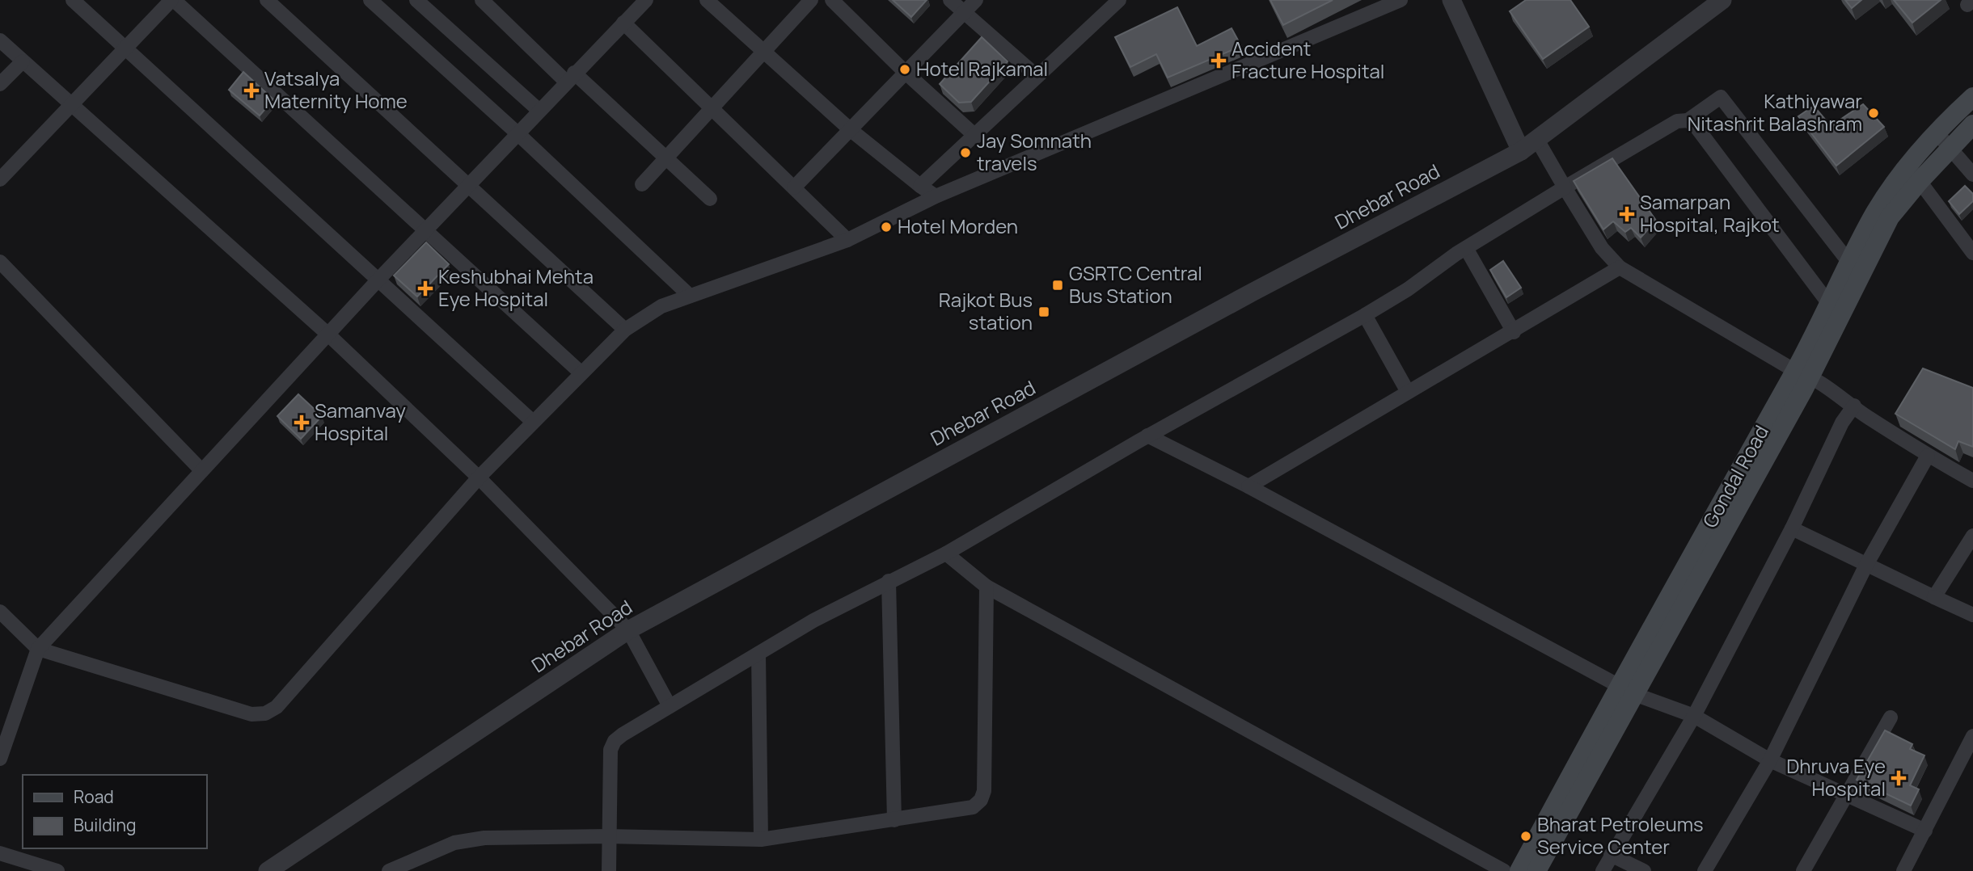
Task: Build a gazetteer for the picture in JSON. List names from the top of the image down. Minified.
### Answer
{"streets":{"main road":["Gondal Road"],"street":["Dhebar Road"]},"places":{"health":["Accident Fracture Hospital","Vatsalya Maternity Home","Samarpan Hospital, Rajkot","Keshubhai Mehta Eye Hospital","Samanvay Hospital","Dhruva Eye Hospital"],"other":["Hotel Rajkamal","Kathiyawar Nitashrit Balashram","Jay Somnath travels","Hotel Morden","Bharat Petroleums Service Center"],"transit":["GSRTC Central Bus Station","Rajkot Bus station"]},"legend":["Road","Building"]}
